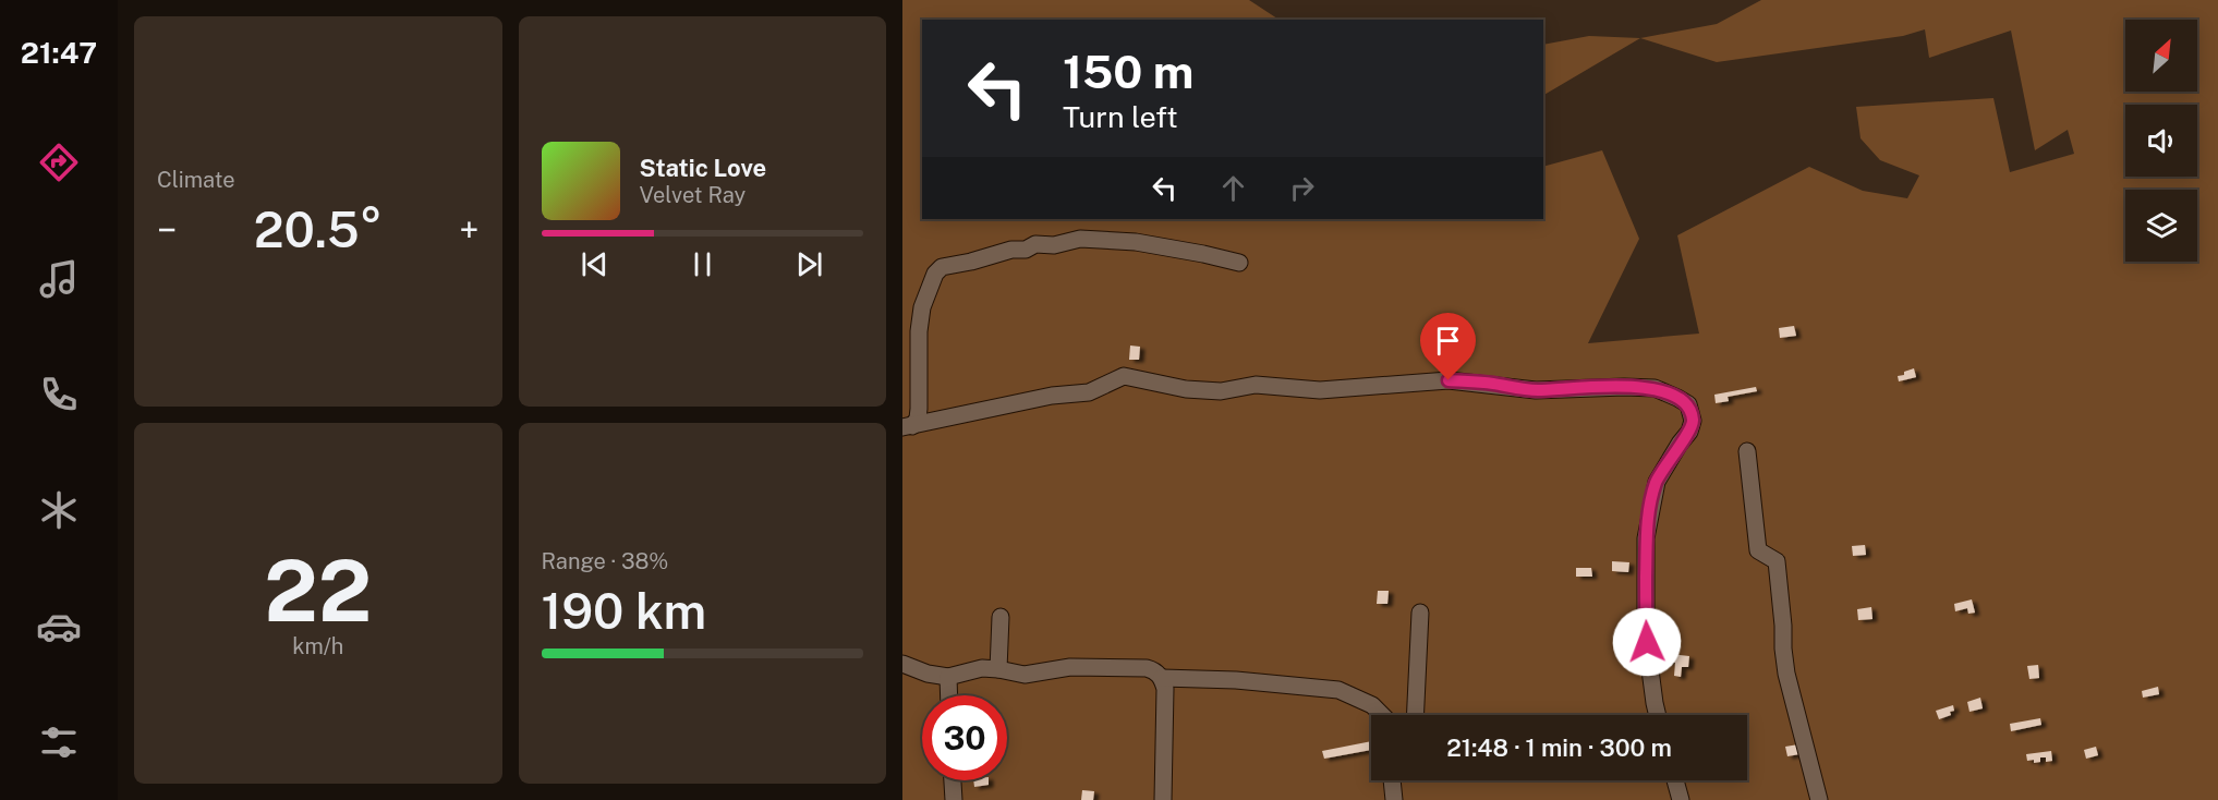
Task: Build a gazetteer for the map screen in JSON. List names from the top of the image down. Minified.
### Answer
{"north":"top right","page":{"tabs":"21:47","tile":["Climate",["22","km/h"],["Range · 38%","190 km"]],"turn":["150 m","Turn left"],"song":["Static Love","Velvet Ray"],"heat":["−","20.5°","+"],"limit":"30","trip":"21:48 · 1 min · 300 m"}}
